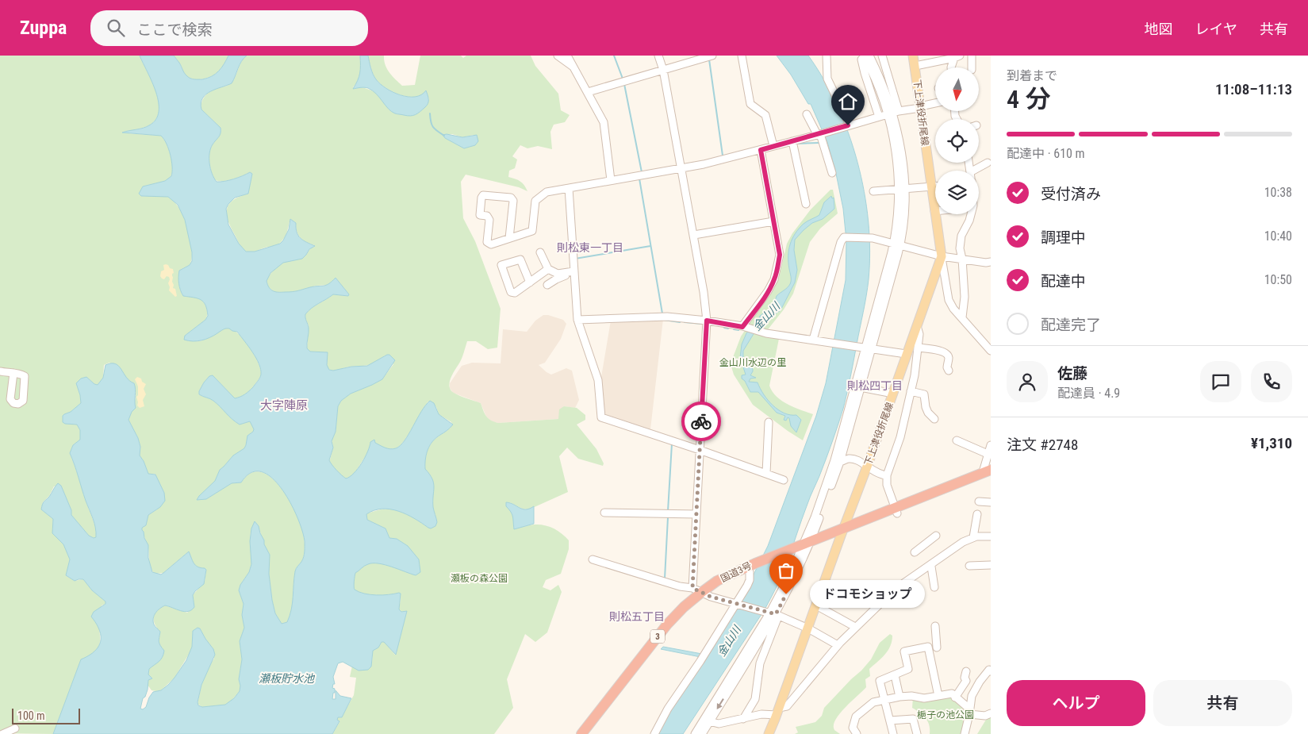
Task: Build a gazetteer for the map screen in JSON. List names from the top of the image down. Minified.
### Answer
{"streets":{"highway":["国道3号","3"],"main road":["下上津役折尾線"]},"crossings":[["下上津役折尾線","国道3号"]],"districts":["則松東一丁目","則松四丁目","大字陣原","則松五丁目"],"water":["金山川","瀬板貯水池"],"parks":["金山川水辺の里","瀬板の森公園","梔子の池公園"],"places":["ドコモショップ"],"scale_bar":"100 m","north":"bottom","page":{"header":"Zuppa","search":"ここで検索","nav":["地図","レイヤ","共有"],"heading":["4 分","到着まで","11:08–11:13"],"panel":["佐藤","配達員 · 4.9","注文 #2748","¥1,310"],"bar":"配達中 · 610 m","list":[["受付済み","10:38"],["調理中","10:40"],["配達中","10:50"],"配達完了"],"bubble":"ドコモショップ","buttons":["ヘルプ","共有"],"scale":"100 m"}}
